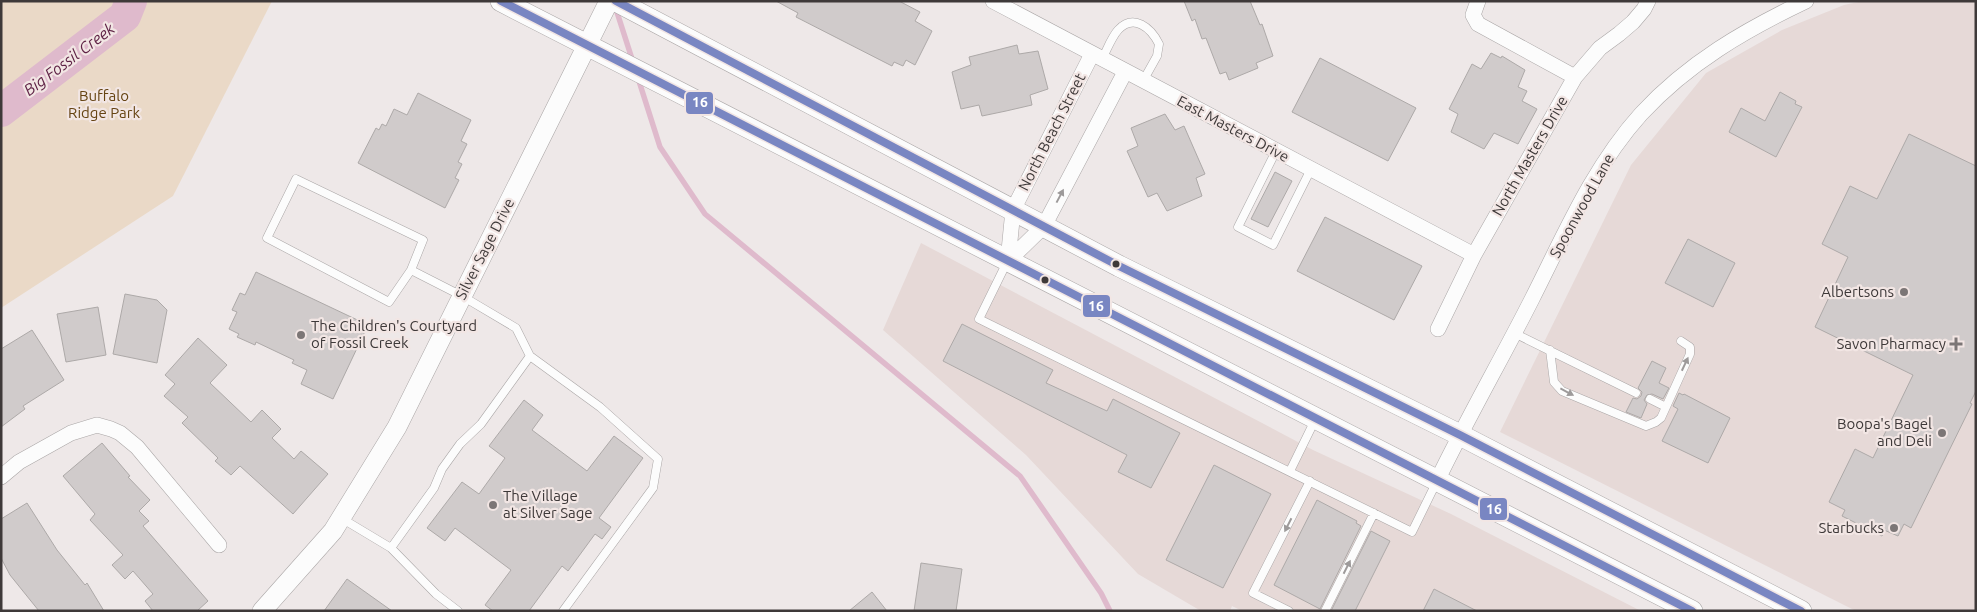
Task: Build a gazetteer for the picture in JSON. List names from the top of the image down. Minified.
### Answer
{"streets":{"street":["East Masters Drive","North Beach Street","North Masters Drive","Spoonwood Lane","Silver Sage Drive"]},"crossings":[["East Masters Drive","North Beach Street"],["East Masters Drive","North Masters Drive"]],"water":["Big Fossil Creek"],"parks":["Buffalo Ridge Park"],"places":{"other":["Albertsons","The Children's Courtyard of Fossil Creek","Boopa's Bagel and Deli","The Village at Silver Sage","Starbucks"],"health":["Savon Pharmacy"]},"lines":["transit line 16"]}
